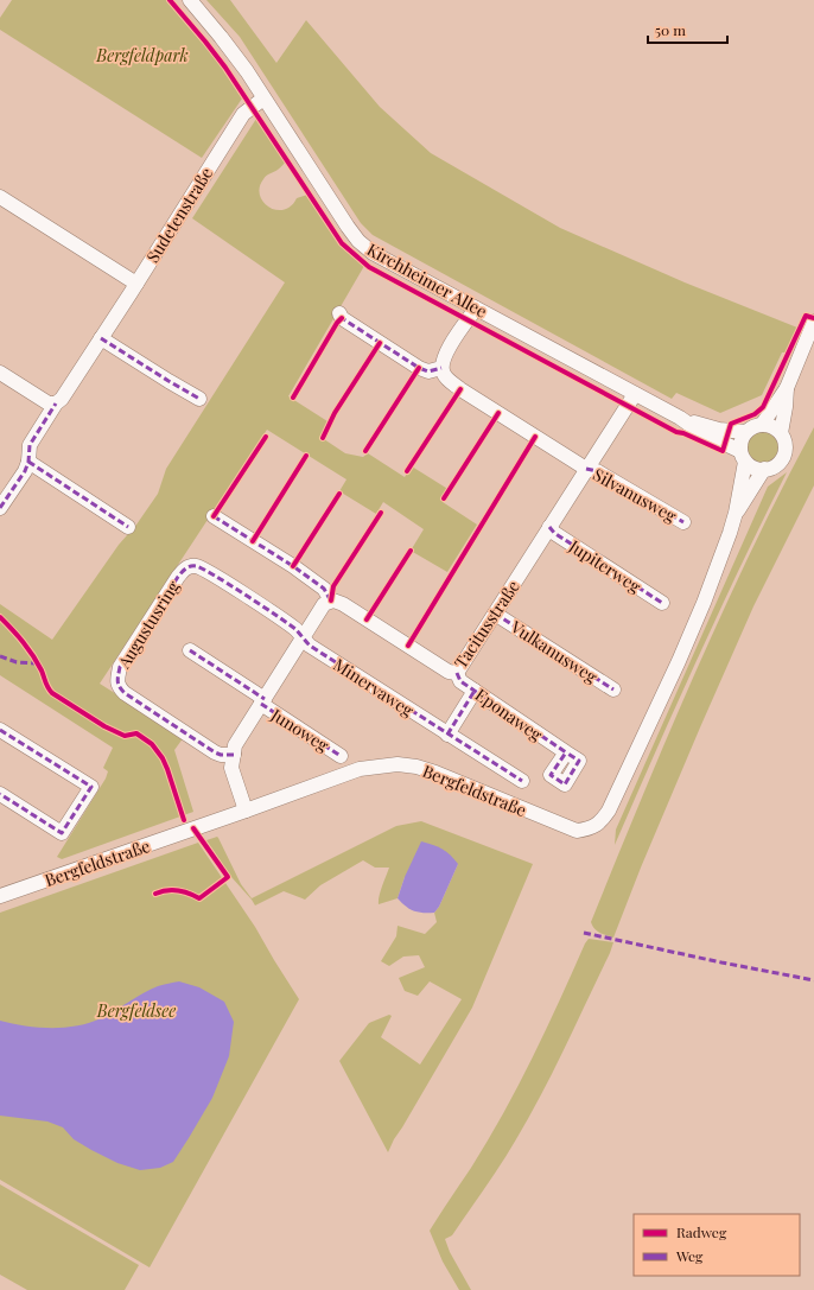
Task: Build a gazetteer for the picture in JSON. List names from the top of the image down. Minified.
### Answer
{"streets":{"street":["Sudetenstraße","Kirchheimer Allee","Silvanusweg","Jupiterweg","Augustusring","Tacitusstraße","Vulkanusweg","Minervaweg","Eponaweg","Junoweg","Bergfeldstraße"]},"crossings":[["Sudetenstraße","Kirchheimer Allee"],["Kirchheimer Allee","Tacitusstraße"],["Kirchheimer Allee","Bergfeldstraße"],["Silvanusweg","Tacitusstraße"],["Jupiterweg","Tacitusstraße"],["Augustusring","Minervaweg"],["Tacitusstraße","Vulkanusweg"],["Tacitusstraße","Eponaweg"]],"parks":["Bergfeldpark","Bergfeldsee"],"legend":["Radweg","Weg"],"scale_bar":"50 m"}
